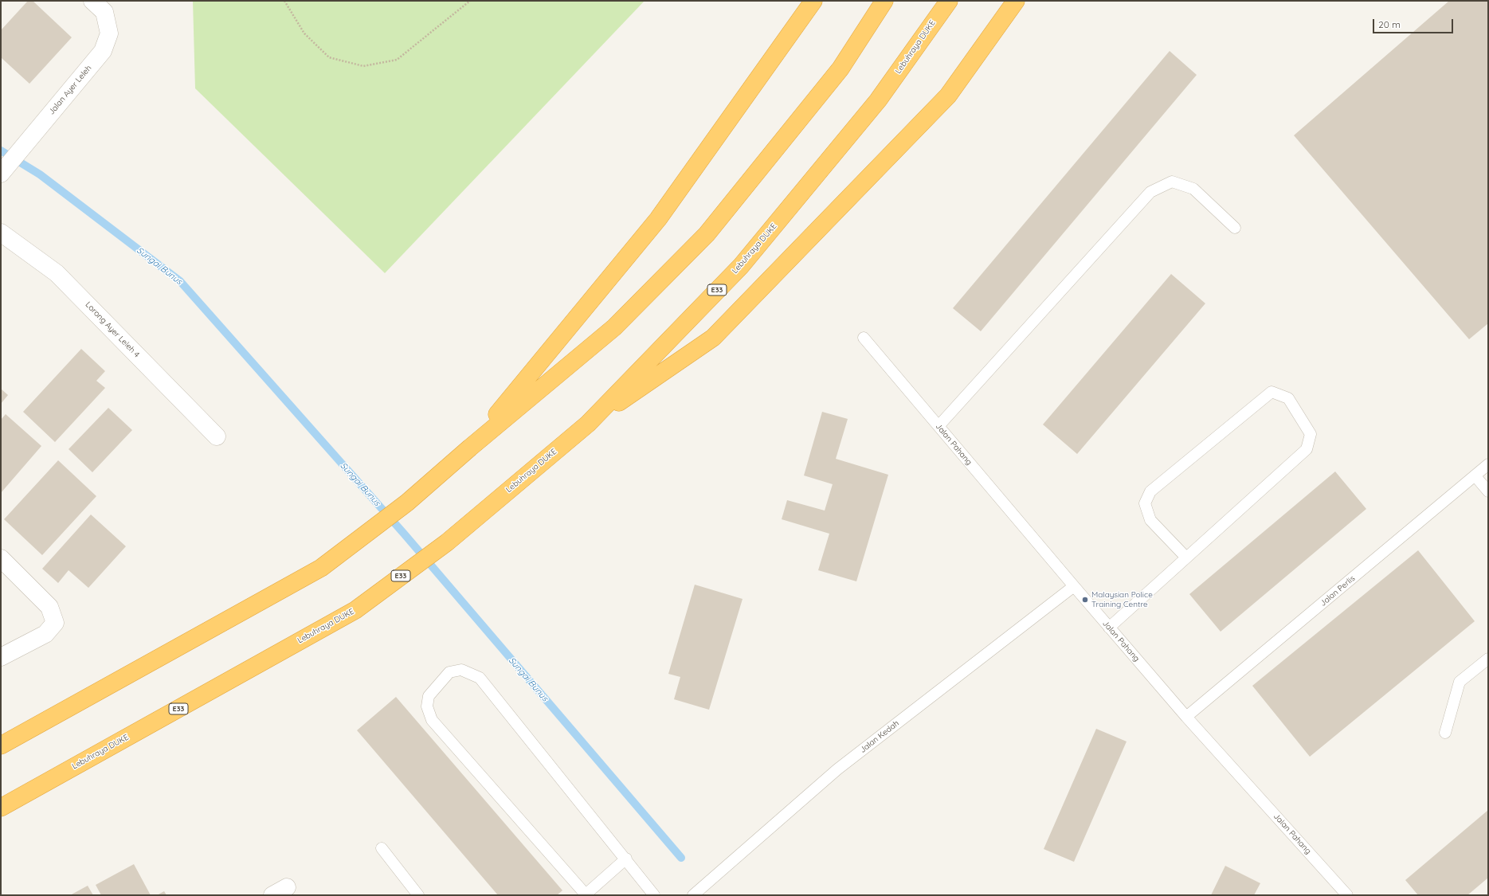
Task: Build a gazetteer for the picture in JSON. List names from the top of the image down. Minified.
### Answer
{"streets":{"highway":["Lebuhraya DUKE","E33"],"street":["Jalan Ayer Leleh","Lorong Ayer Leleh 4"],"lane":["Jalan Pahang","Jalan Perlis","Jalan Kedah"]},"crossings":[["Jalan Pahang","Jalan Perlis"],["Jalan Pahang","Jalan Kedah"]],"water":["Sungai Bunus"],"places":["Malaysian Police Training Centre"],"scale_bar":"20 m"}
